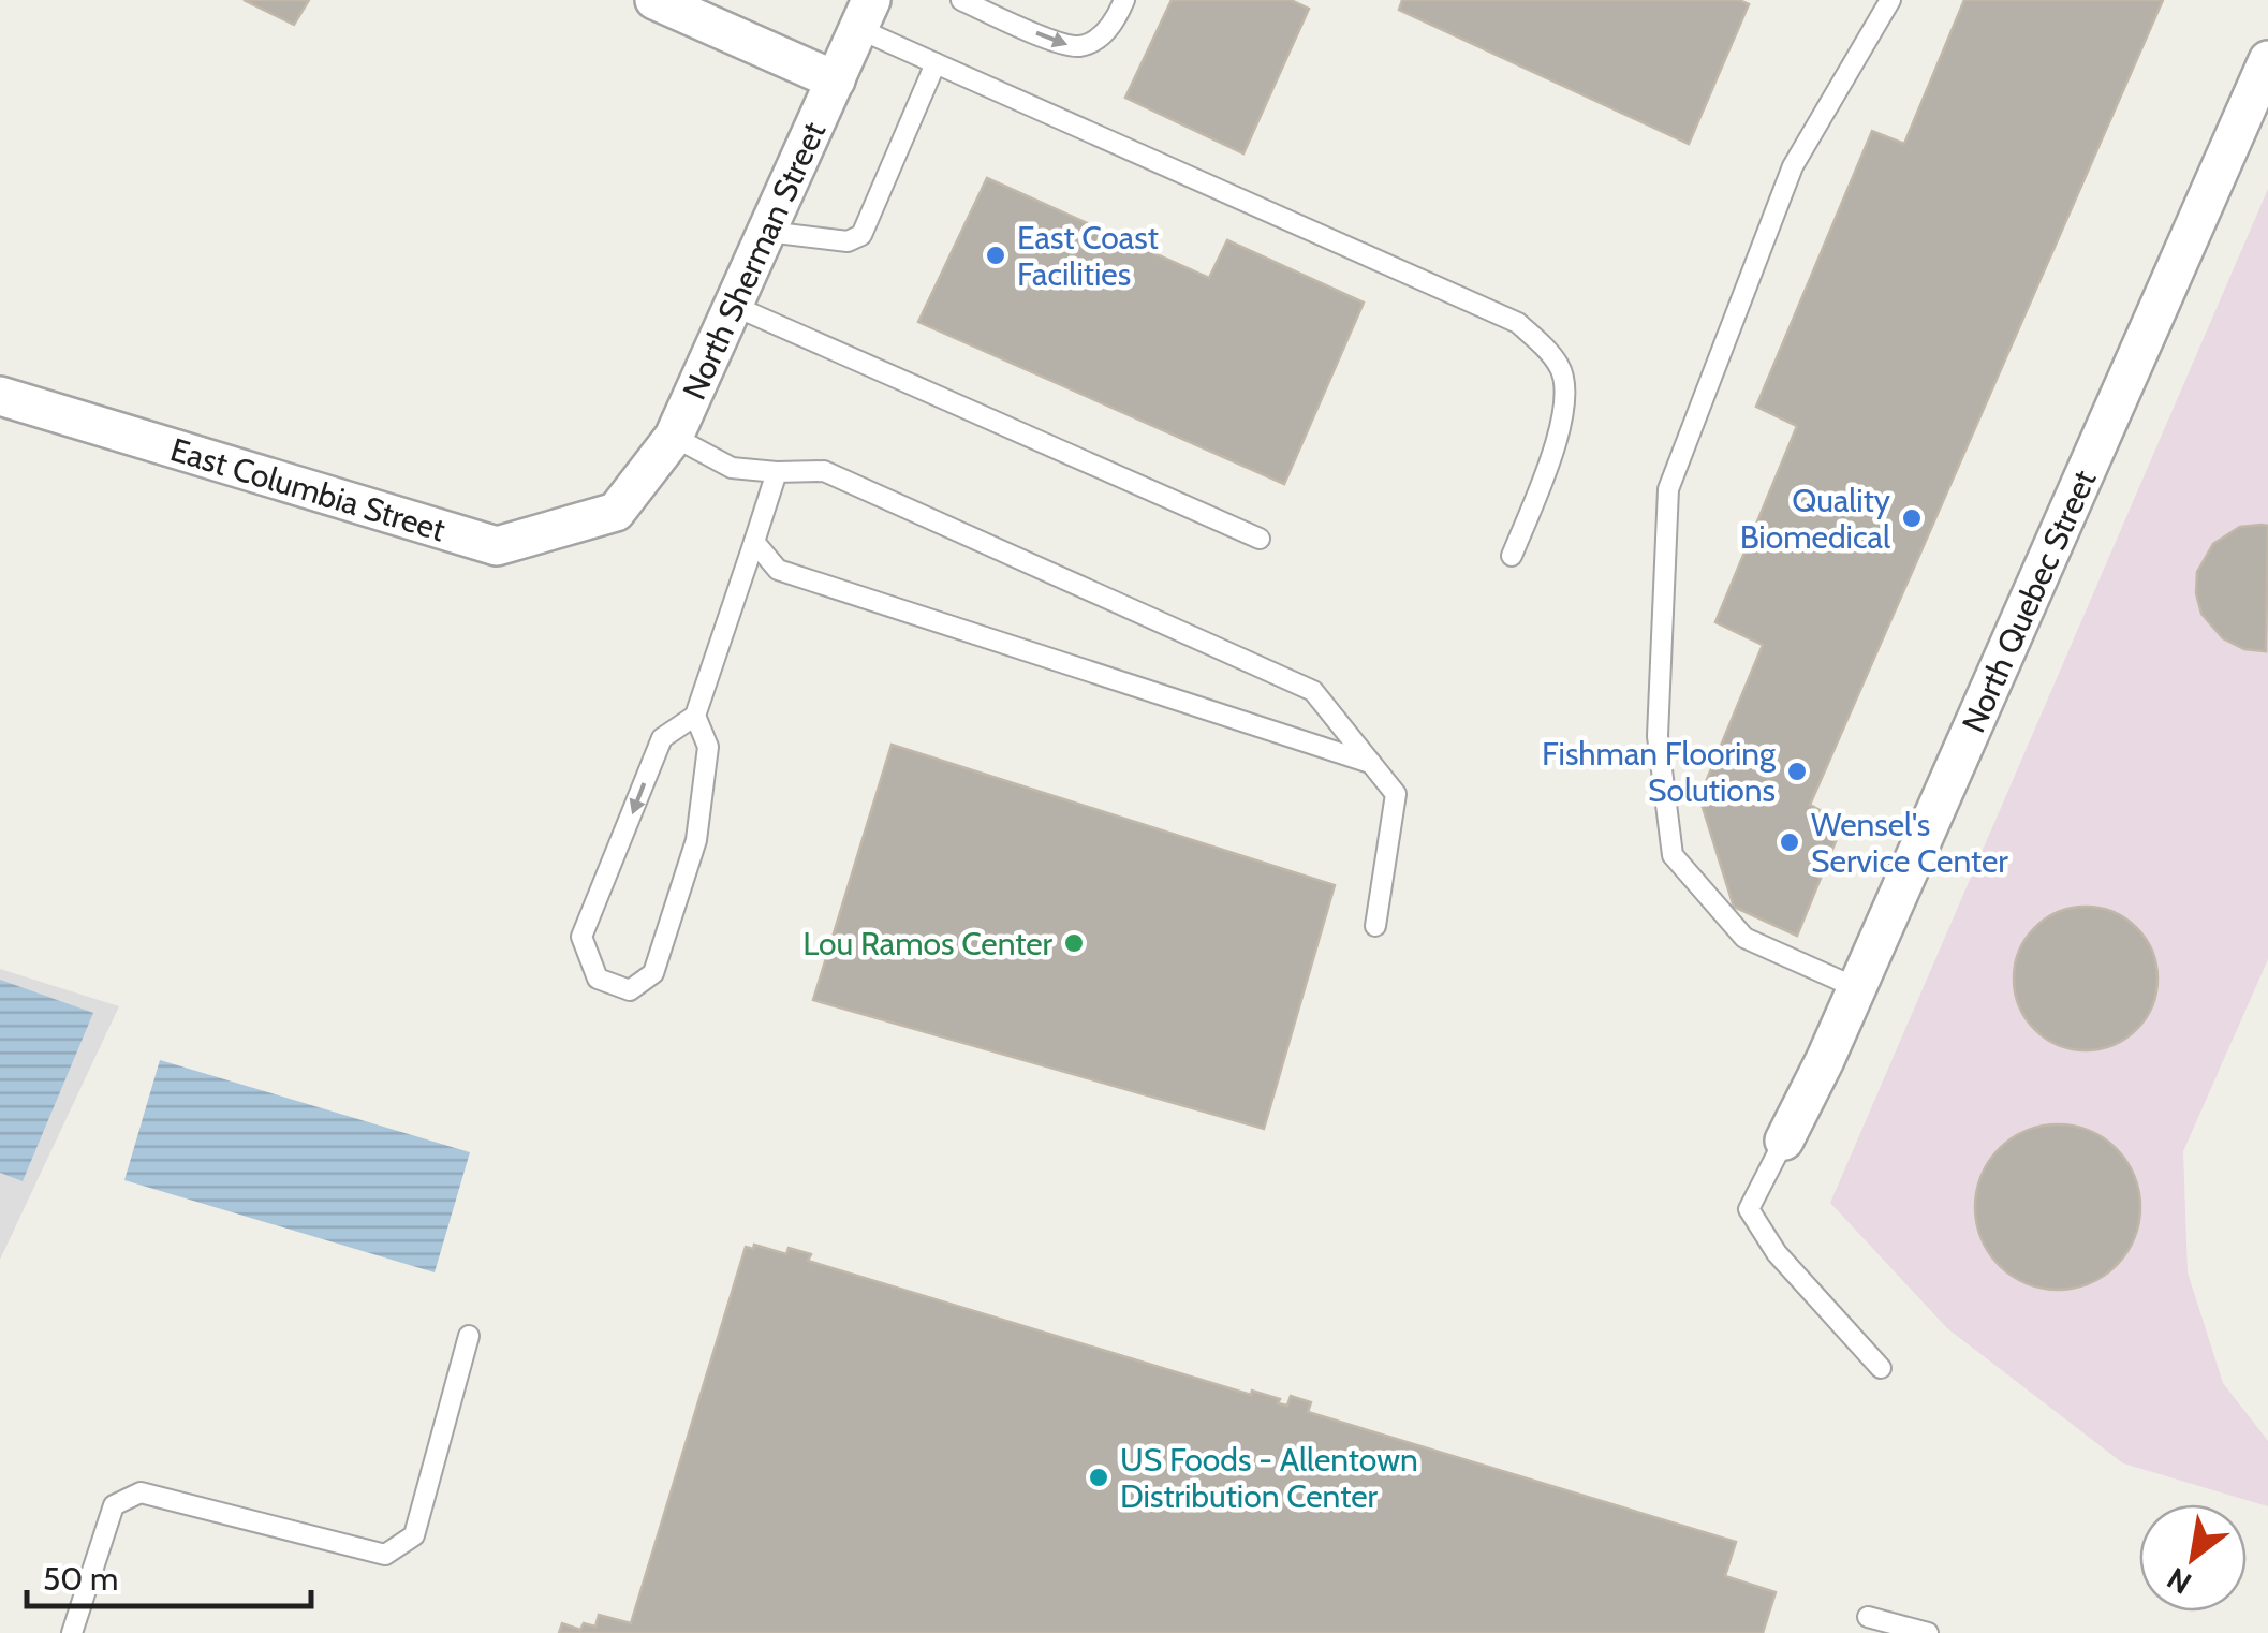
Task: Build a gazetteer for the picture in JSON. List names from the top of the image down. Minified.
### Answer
{"streets":{"street":["North Sherman Street","East Columbia Street","North Quebec Street"]},"crossings":[["North Sherman Street","East Columbia Street"]],"places":["East Coast Facilities","Quality Biomedical","Fishman Flooring Solutions","Wensel's Service Center","Lou Ramos Center","US Foods - Allentown Distribution Center"],"scale_bar":"50 m","north":"bottom left"}
